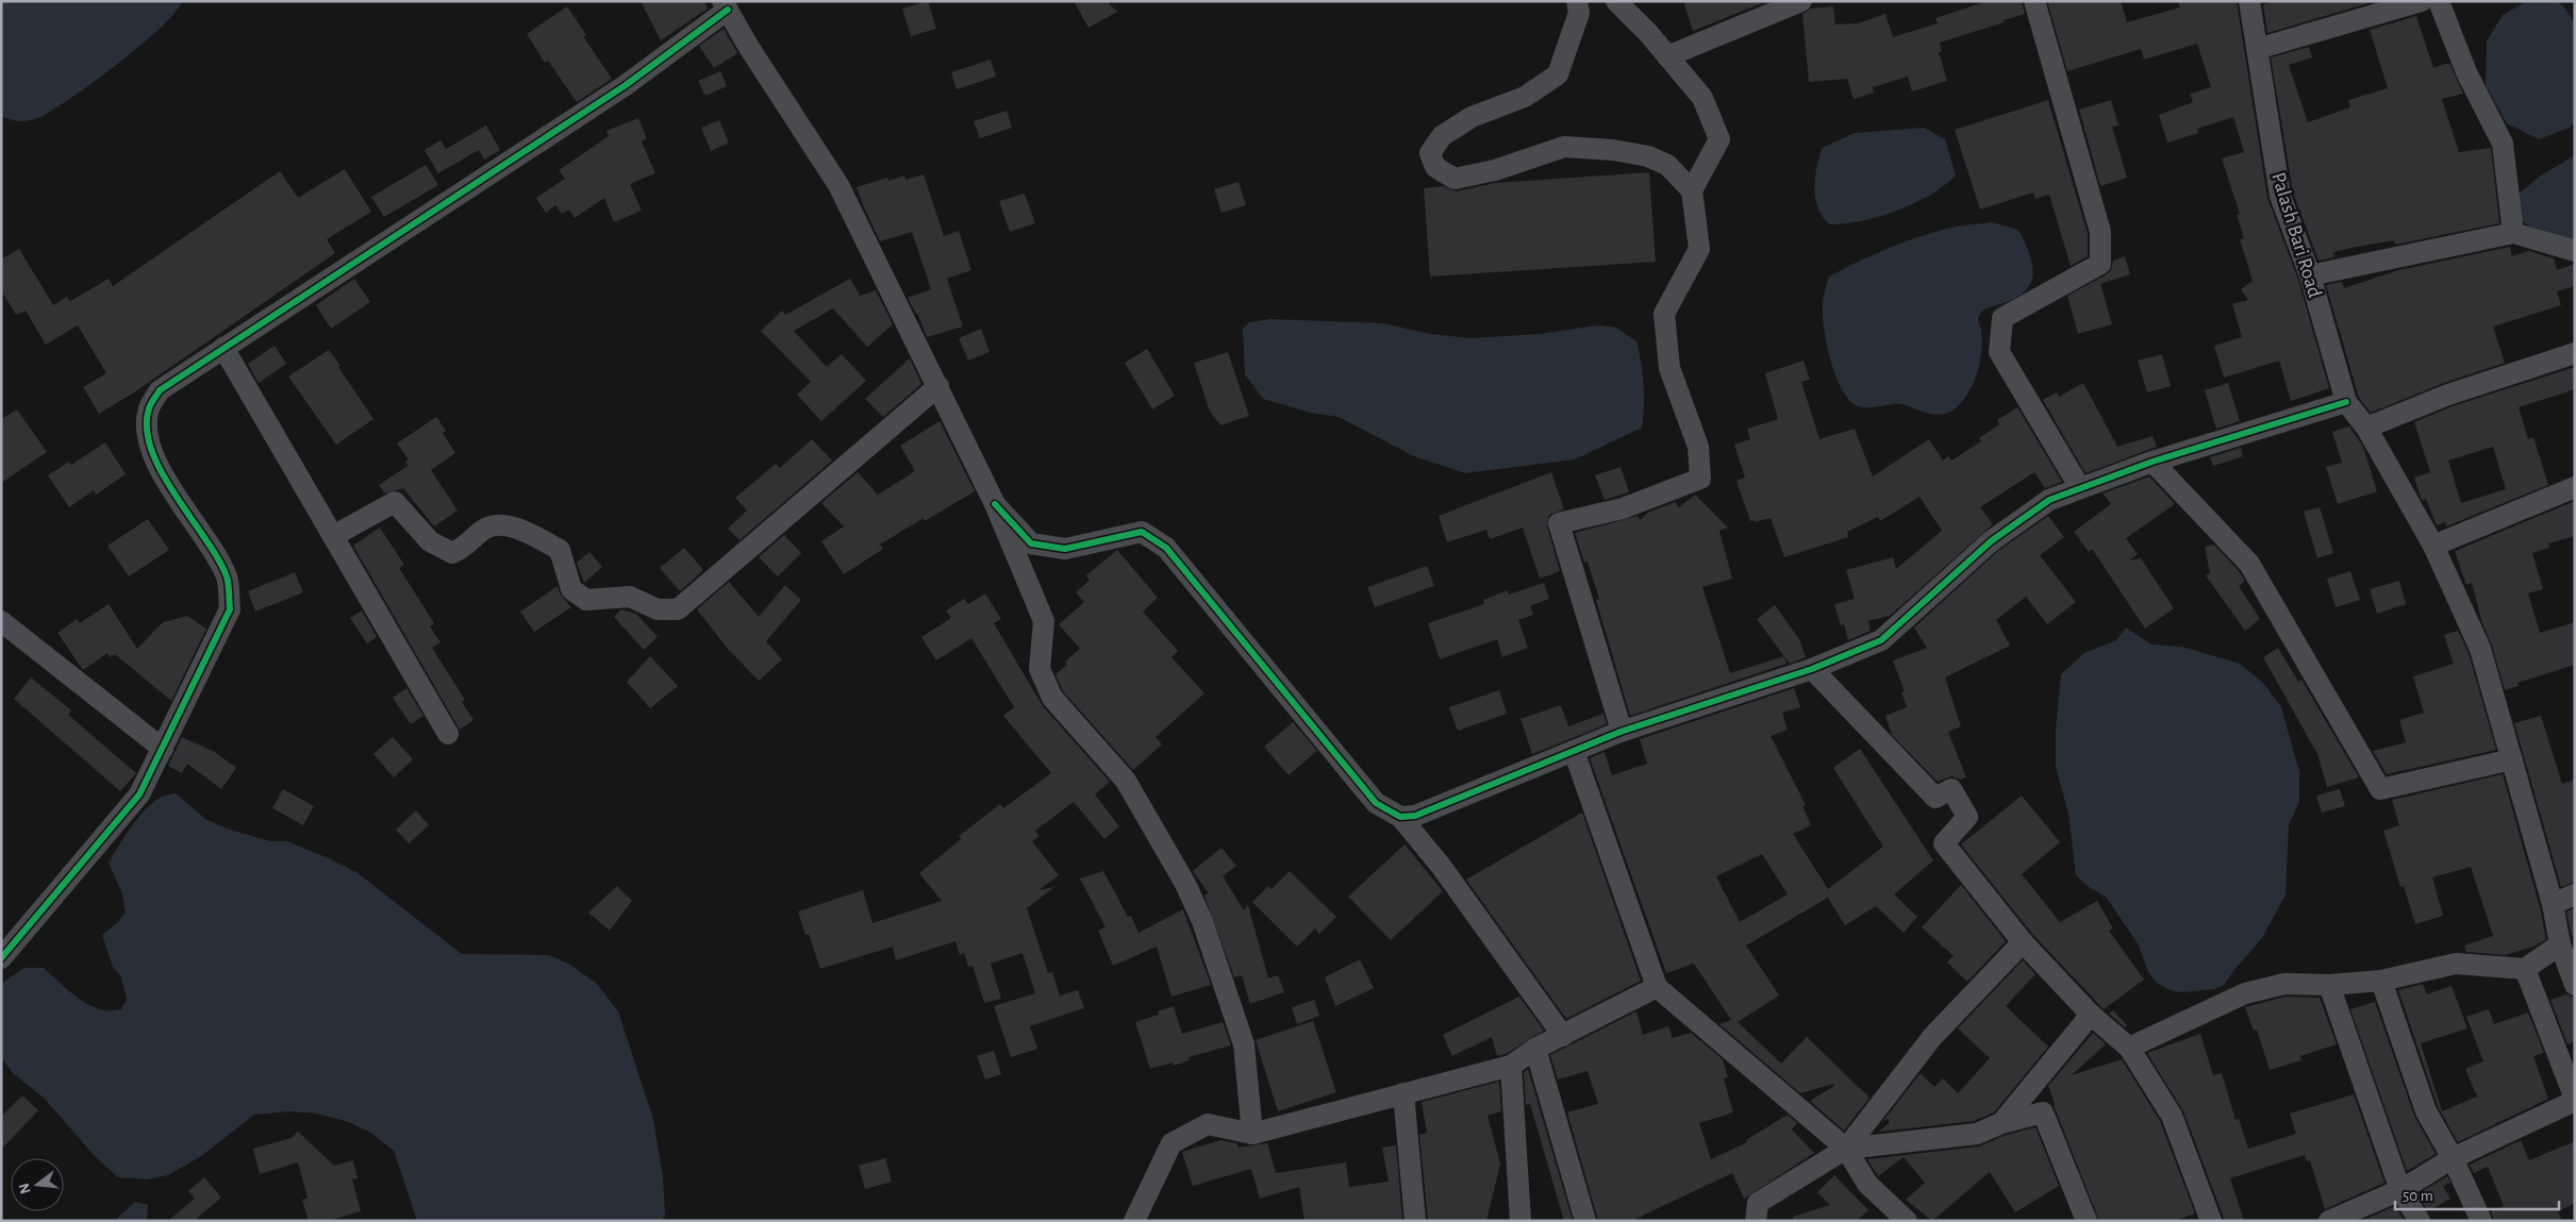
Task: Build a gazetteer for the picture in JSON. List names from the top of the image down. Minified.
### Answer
{"streets":{"street":["Palash Bari Road"]},"scale_bar":"50 m","north":"left"}
